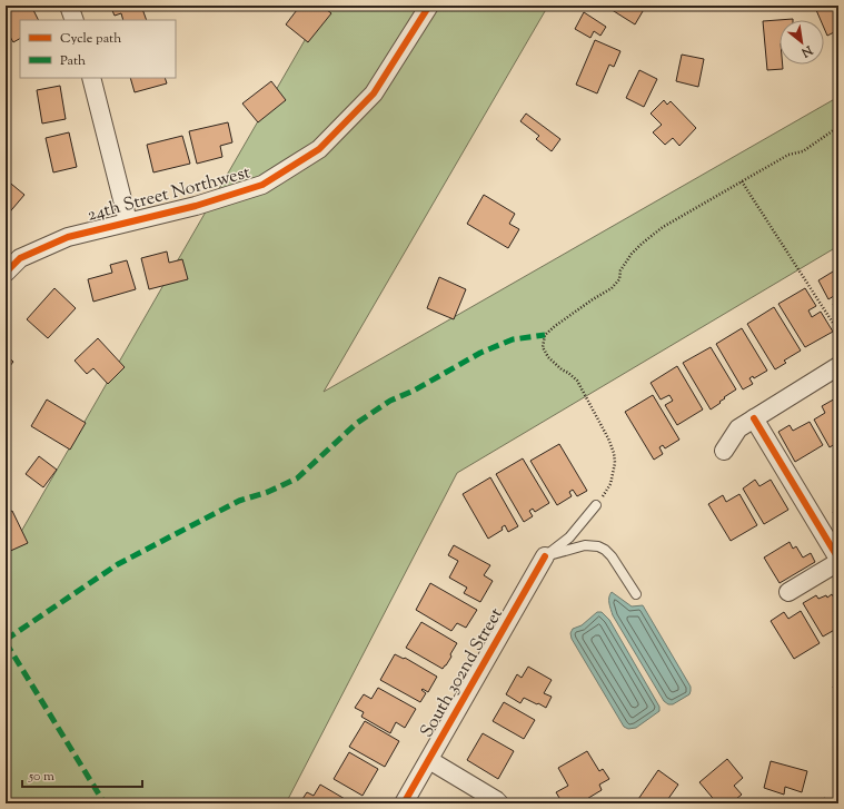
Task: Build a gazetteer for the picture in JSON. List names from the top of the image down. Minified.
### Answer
{"streets":{"street":["24th Street Northwest","South 302nd Street"]},"legend":["Cycle path","Path"],"scale_bar":"50 m","north":"bottom right"}
